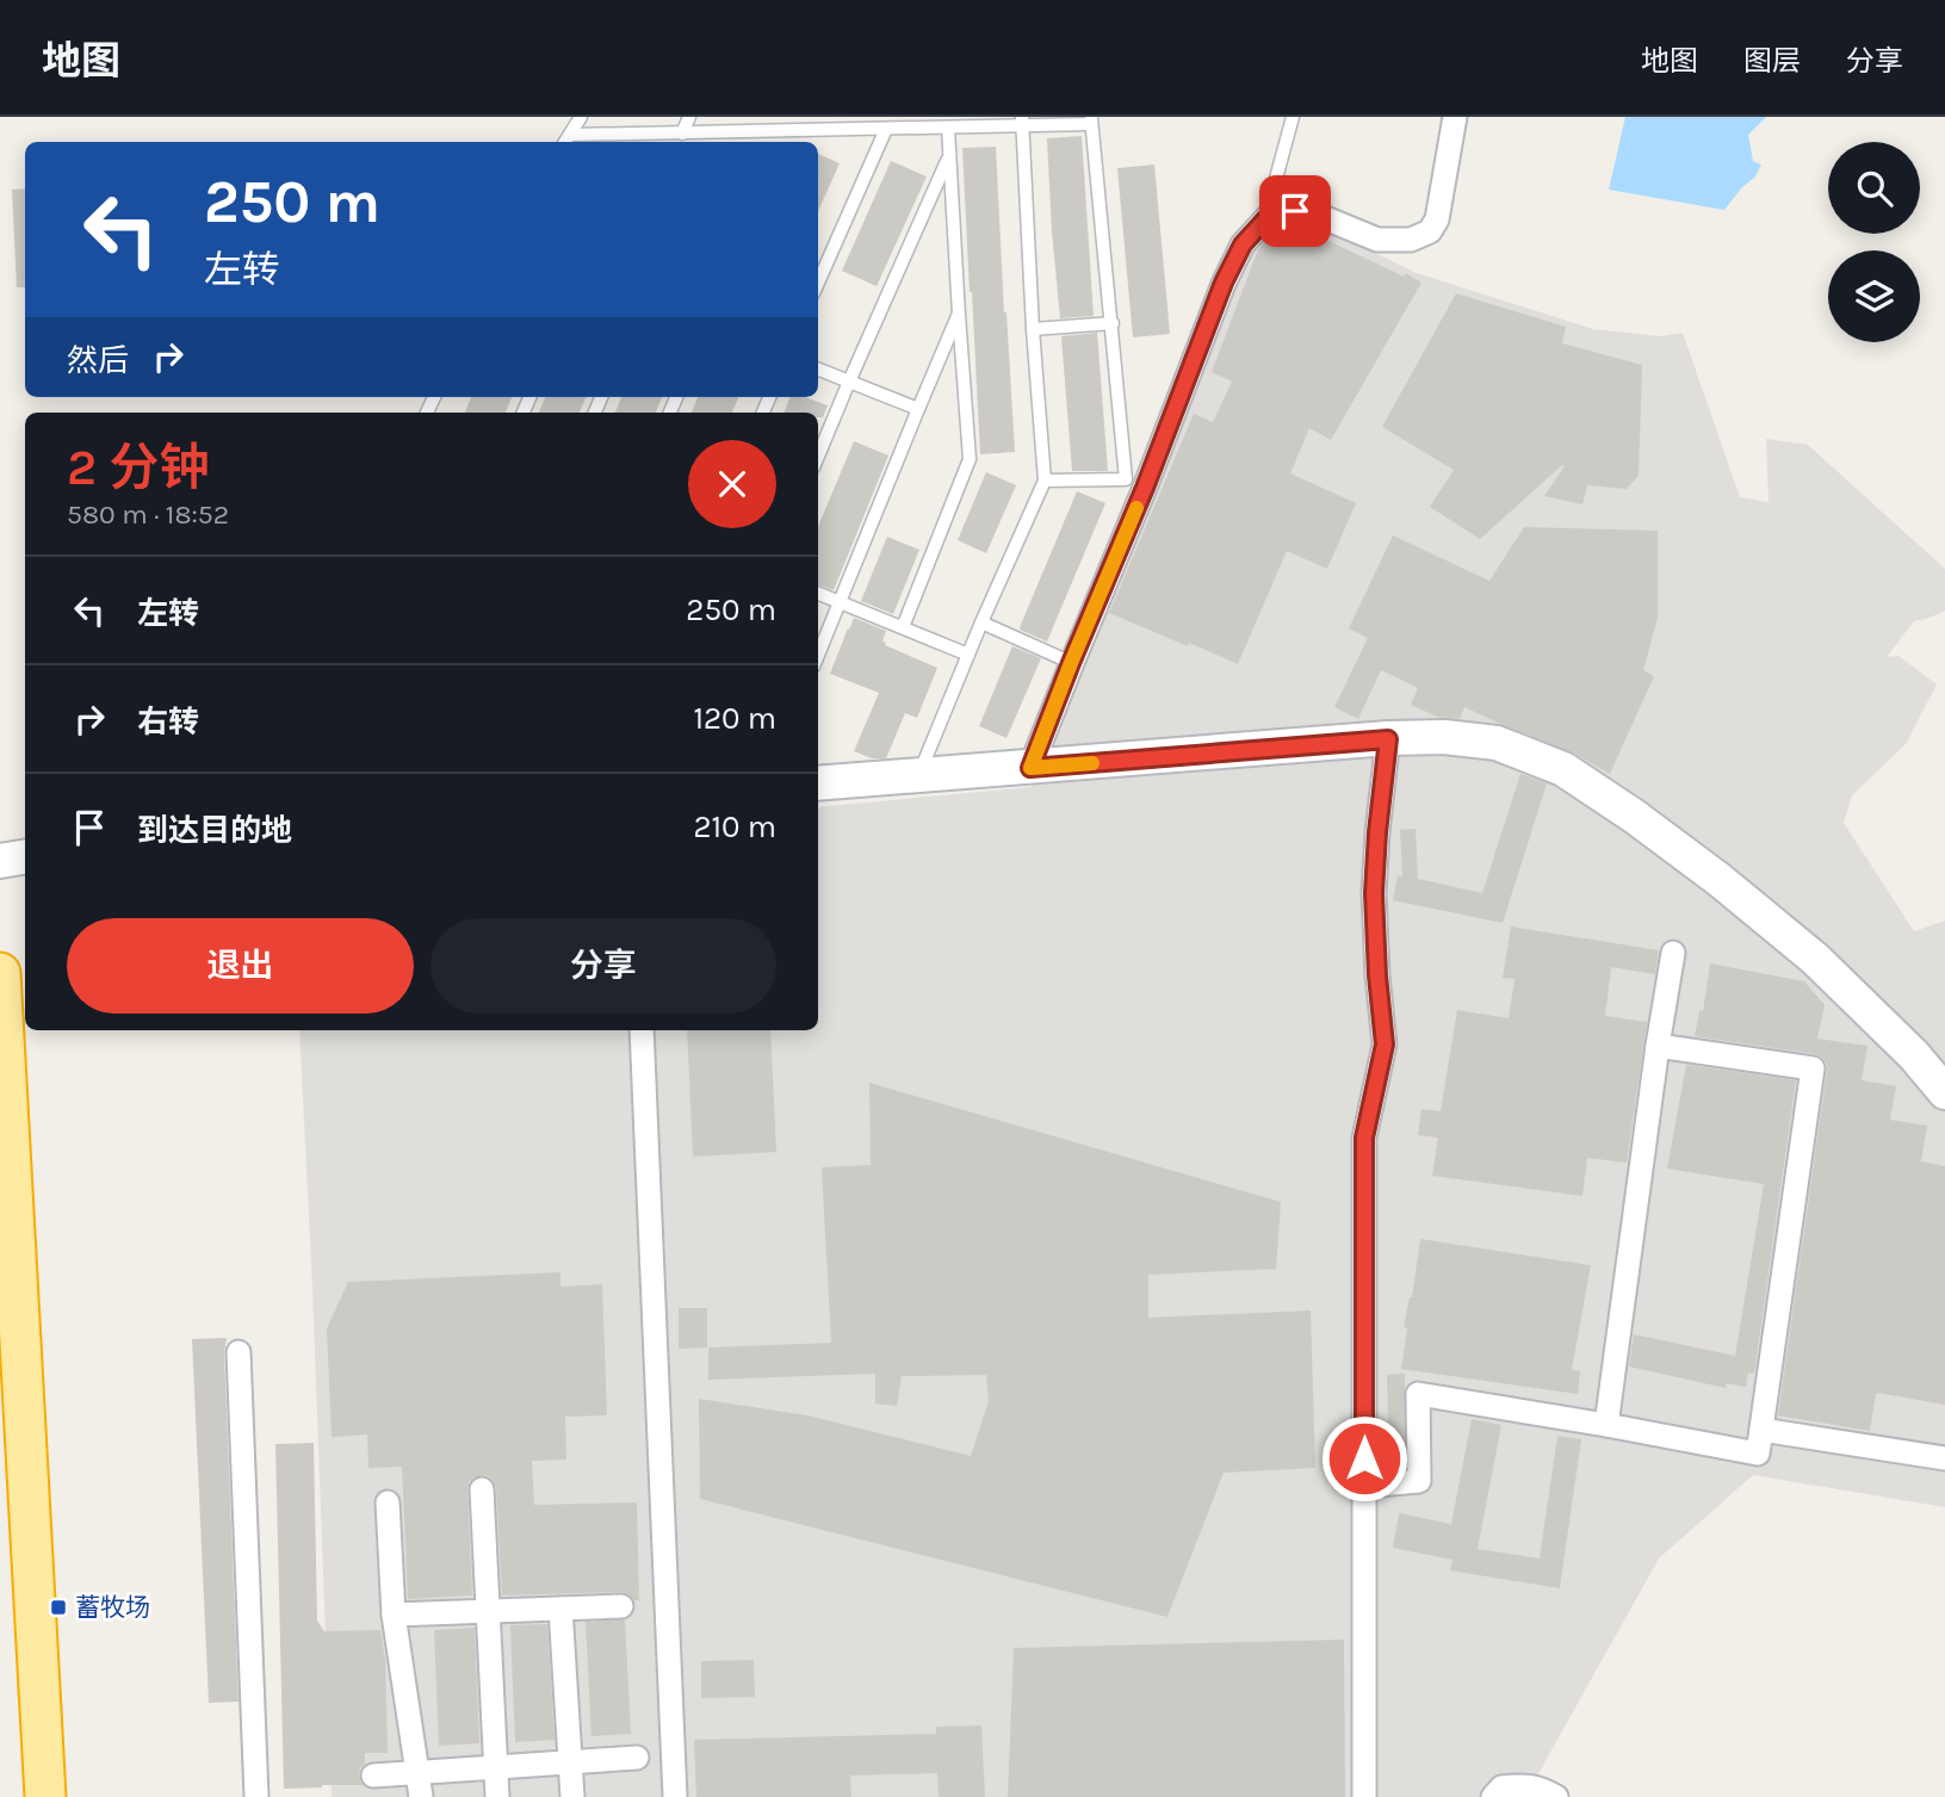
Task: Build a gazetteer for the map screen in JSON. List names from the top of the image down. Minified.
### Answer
{"places":{"transit":["蓄牧场"]},"page":{"header":"地图","nav":["地图","图层","分享"],"turn":["250 m","左转"],"then":"然后","heading":["2 分钟","580 m · 18:52"],"list":[{"name":"左转","value":"250 m"},{"name":"右转","value":"120 m"},{"name":"到达目的地","value":"210 m"}],"buttons":["退出","分享"]}}
